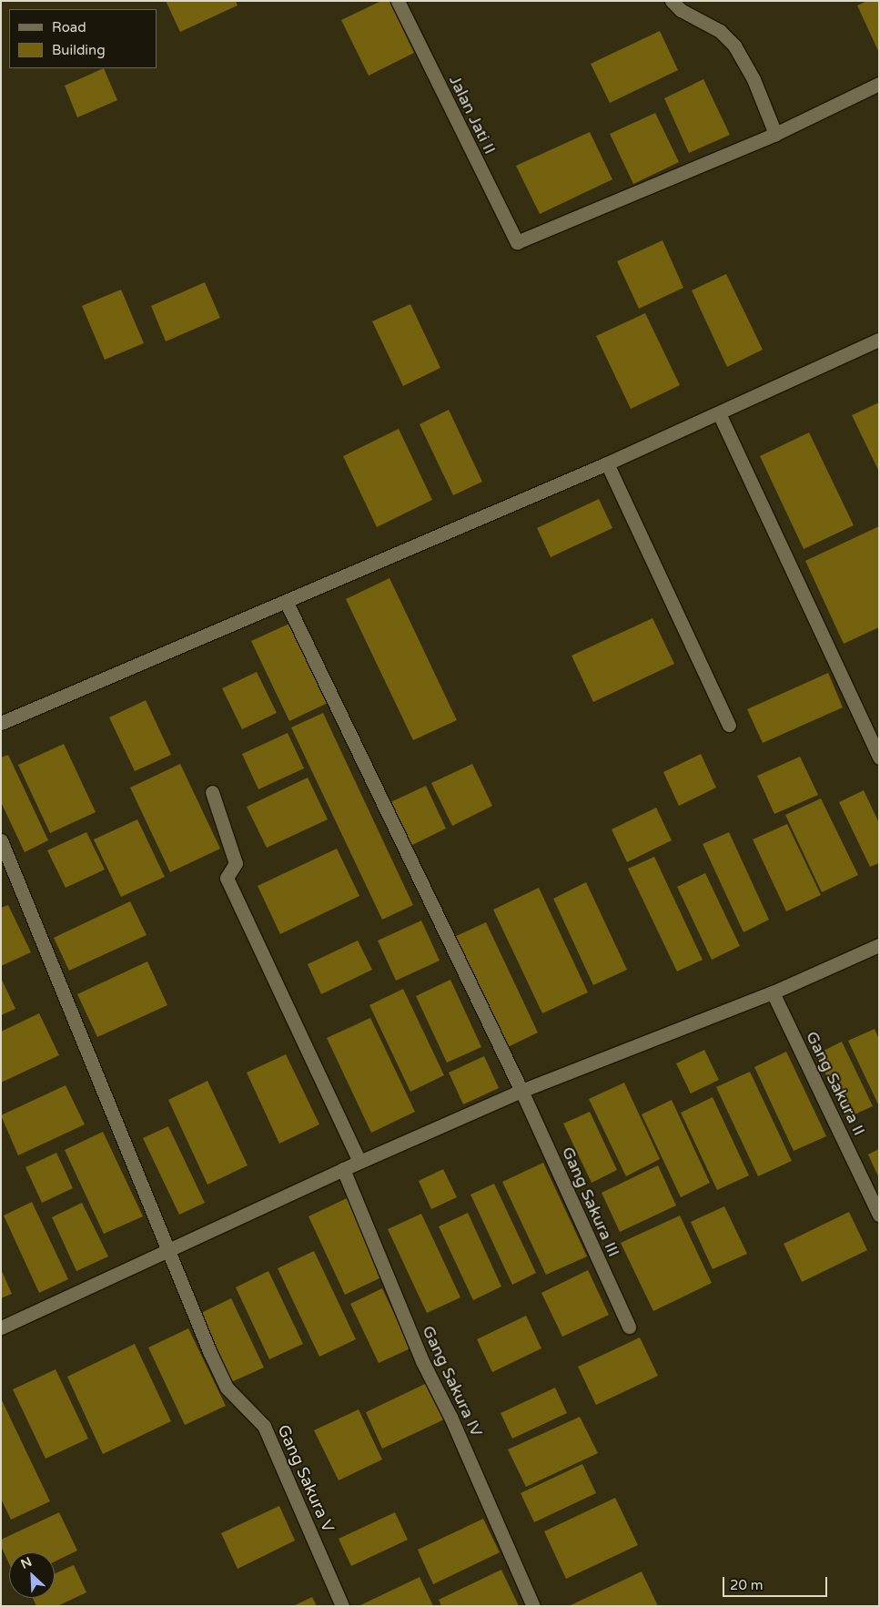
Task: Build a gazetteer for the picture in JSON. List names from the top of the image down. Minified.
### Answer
{"streets":{"street":["Jalan Jati II","Gang Sakura II","Gang Sakura III","Gang Sakura IV","Gang Sakura V"]},"legend":["Road","Building"],"scale_bar":"20 m","north":"top left"}
